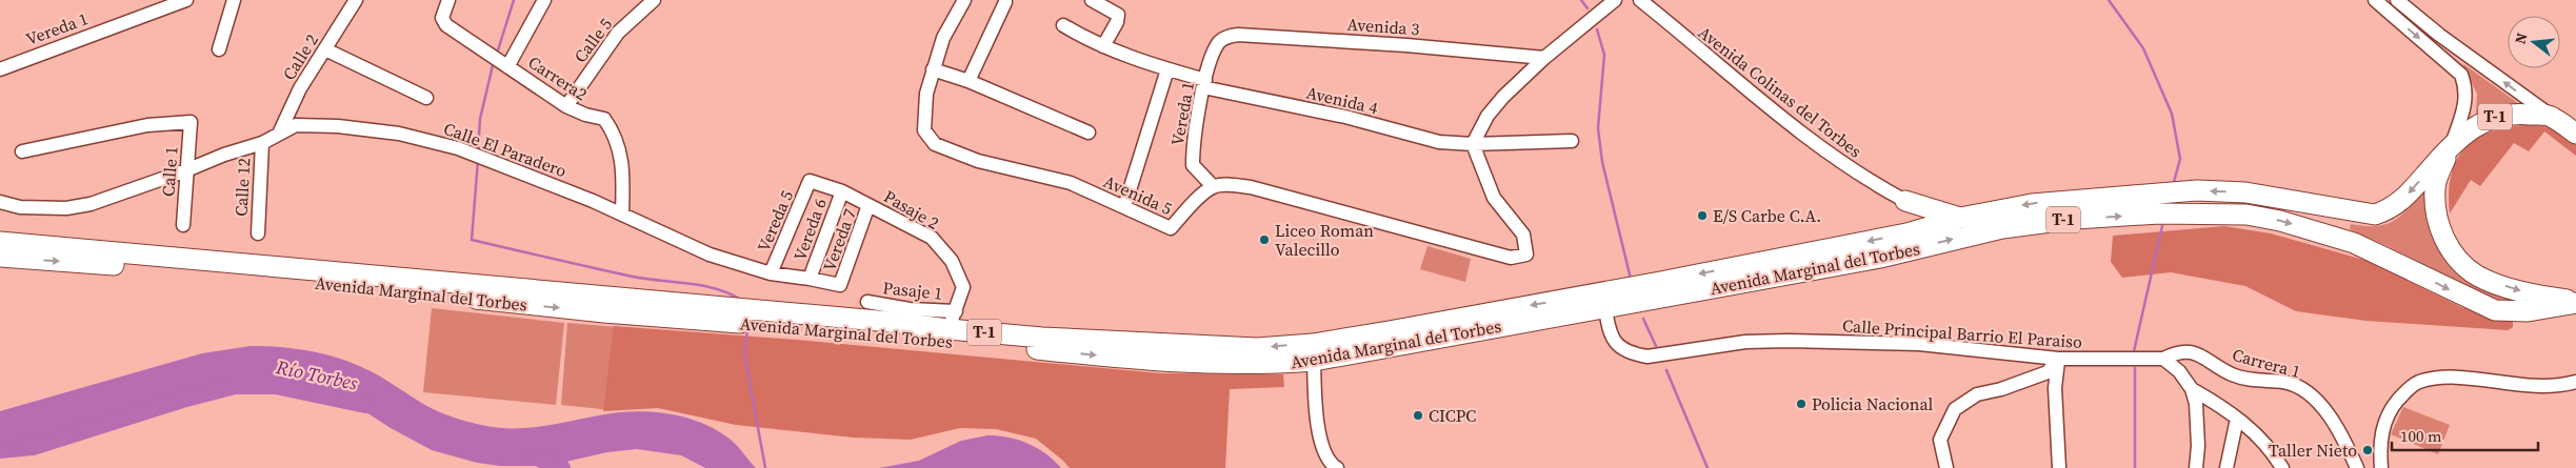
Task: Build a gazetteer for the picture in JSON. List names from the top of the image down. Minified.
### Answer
{"streets":{"highway":["T-1","Avenida Marginal del Torbes"],"street":["Avenida 3","Vereda 1","Calle 5","Calle 2","Carrera2","Avenida Colinas del Torbes","Avenida 4","Calle El Paradero","Calle 1","Calle 12","Avenida 5","Pasaje 2","Vereda 5","Vereda 6","Vereda 7","Pasaje 1","Calle Principal Barrio El Paraiso","Carrera 1"]},"crossings":[["Avenida 3","Vereda 1"],["Vereda 1","Avenida 4"],["Vereda 1","Avenida 5"],["Calle 5","Carrera2"],["Calle 2","Calle El Paradero"],["Carrera2","Calle El Paradero"],["T-1","Avenida Marginal del Torbes"],["Calle El Paradero","Calle 1"],["Calle El Paradero","Calle 12"],["Calle El Paradero","Vereda 5"],["Calle El Paradero","Vereda 6"],["Calle El Paradero","Vereda 7"],["Pasaje 2","Vereda 5"],["Pasaje 2","Vereda 6"],["Pasaje 2","Vereda 7"],["Pasaje 2","Avenida Marginal del Torbes"],["Pasaje 2","Pasaje 1"],["Avenida Marginal del Torbes","Pasaje 1"],["Avenida Marginal del Torbes","Calle Principal Barrio El Paraiso"],["Calle Principal Barrio El Paraiso","Carrera 1"]],"water":["Río Torbes"],"places":["E/S Carbe C.A.","Liceo Roman Valecillo","Policia Nacional","CICPC","Taller Nieto"],"scale_bar":"100 m","north":"left"}
